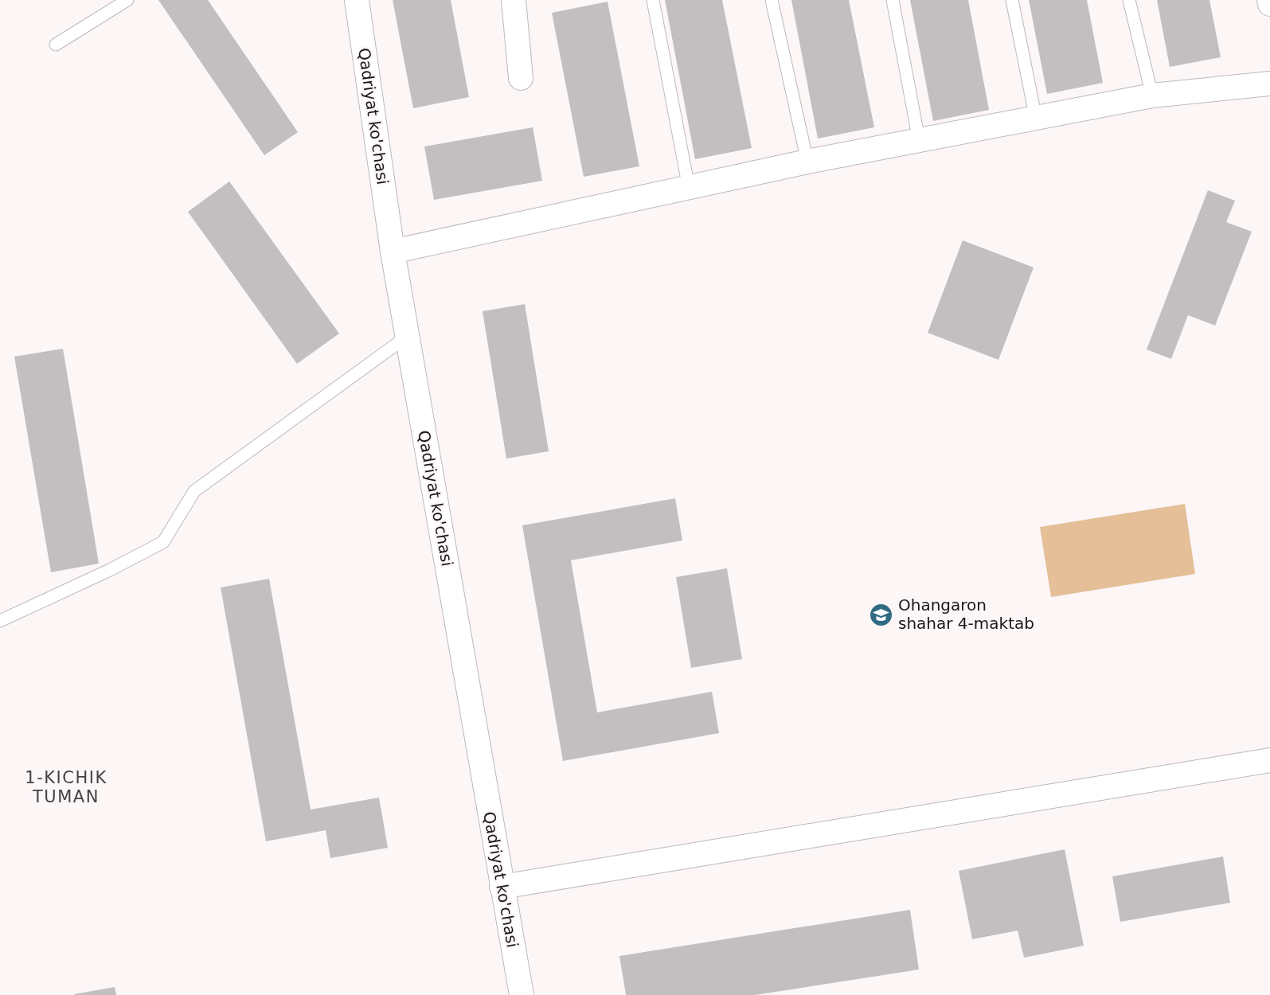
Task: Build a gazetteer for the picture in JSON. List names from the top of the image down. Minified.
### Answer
{"streets":{"street":["Qadriyat ko'chasi"]},"districts":["1-KICHIK TUMAN"],"places":{"school or university":["Ohangaron shahar 4-maktab"]}}
